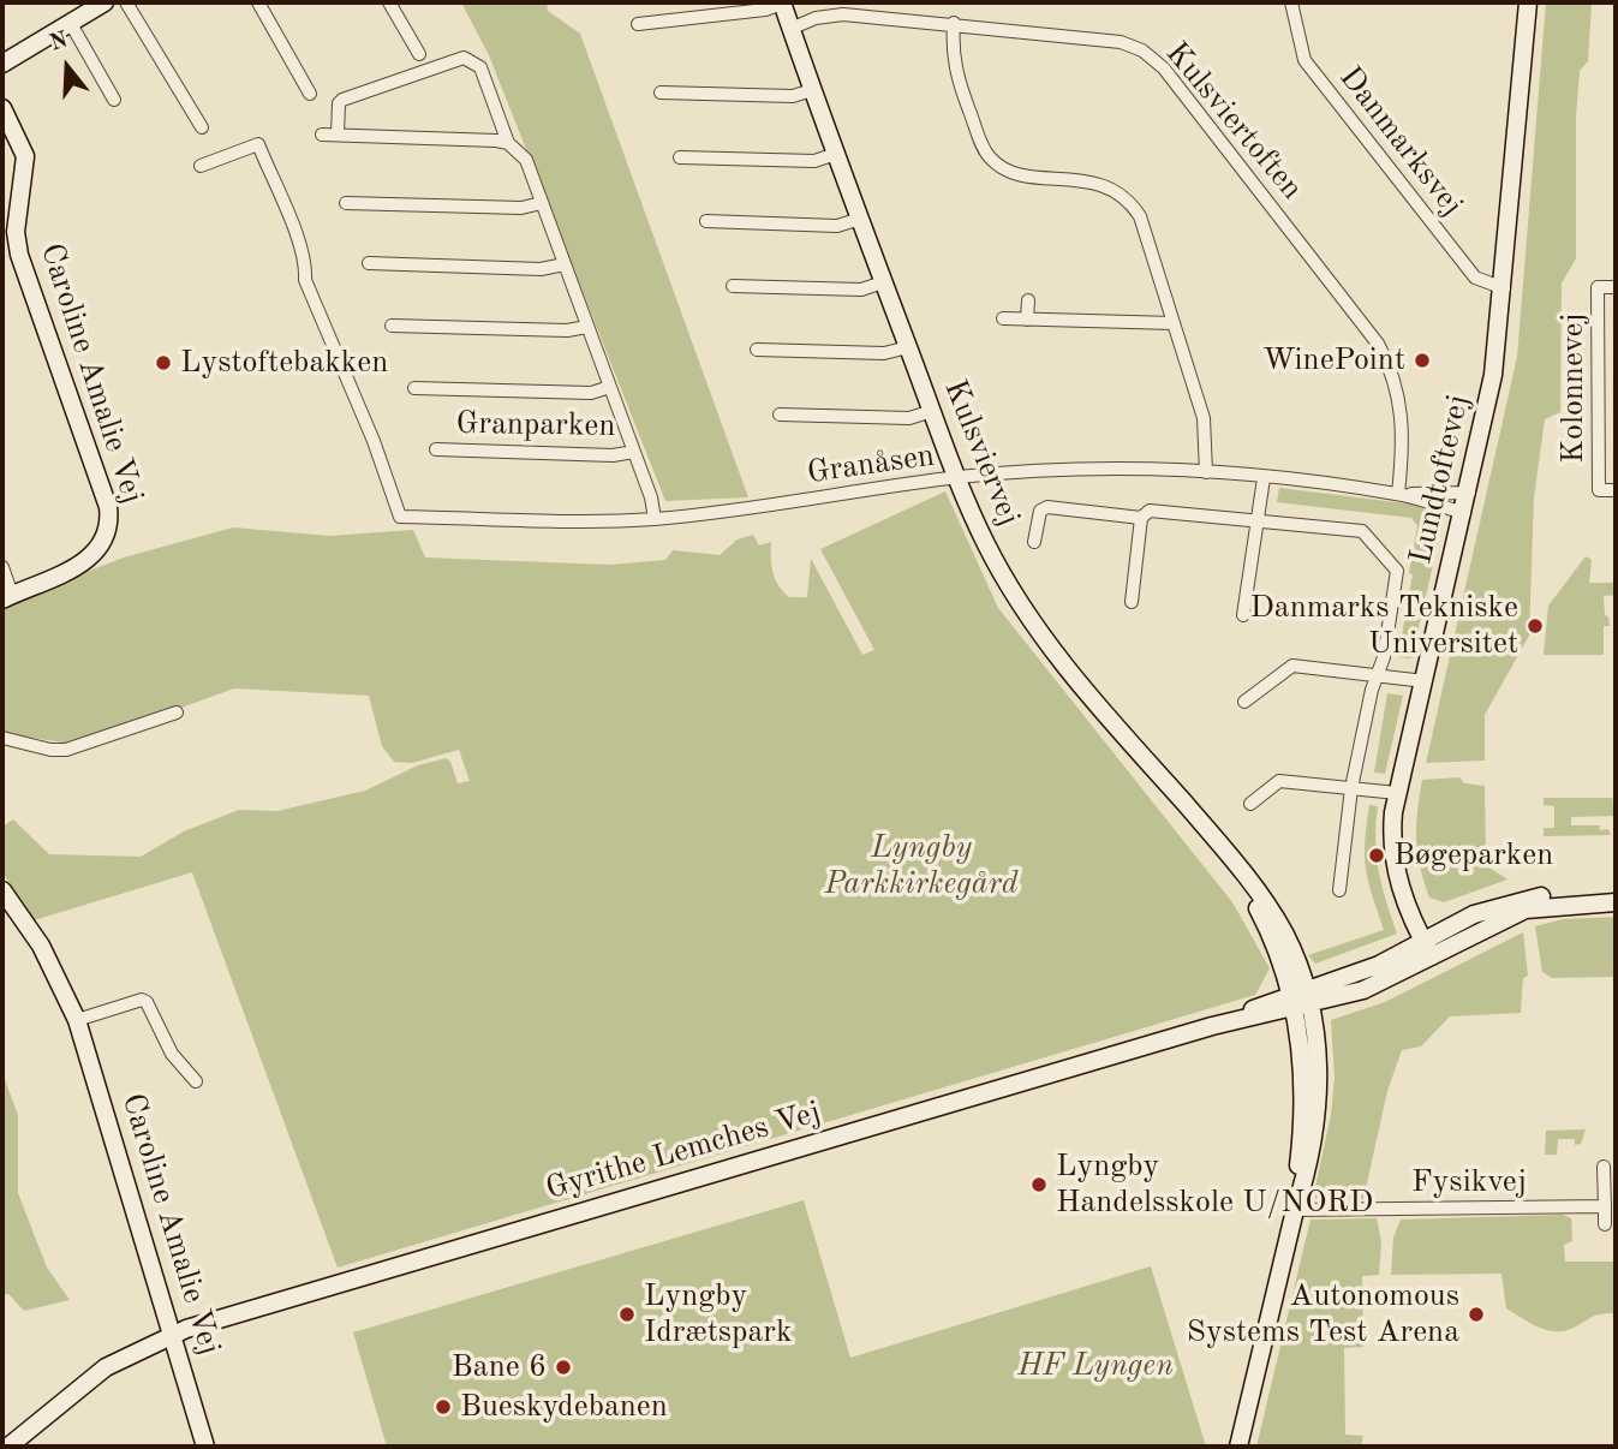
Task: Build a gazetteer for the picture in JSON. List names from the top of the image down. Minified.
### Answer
{"streets":{"street":["Kulsviertoften","Danmarksvej","Caroline Amalie Vej","Kolonnevej","Granparken","Kulsviervej","Granåsen","Lundtoftevej","Gyrithe Lemches Vej","Fysikvej"]},"crossings":[["Kulsviertoften","Kulsviervej"],["Kulsviertoften","Granåsen"],["Danmarksvej","Lundtoftevej"],["Caroline Amalie Vej","Gyrithe Lemches Vej"],["Granparken","Granåsen"],["Kulsviervej","Granåsen"],["Kulsviervej","Gyrithe Lemches Vej"],["Granåsen","Lundtoftevej"]],"parks":["Lyngby Parkkirkegård","HF Lyngen"],"places":["WinePoint","Lystoftebakken","Danmarks Tekniske Universitet","Bøgeparken","Lyngby Handelsskole U/NORD","Lyngby Idrætspark","Autonomous Systems Test Arena","Bane 6","Bueskydebanen"],"north":"top"}
